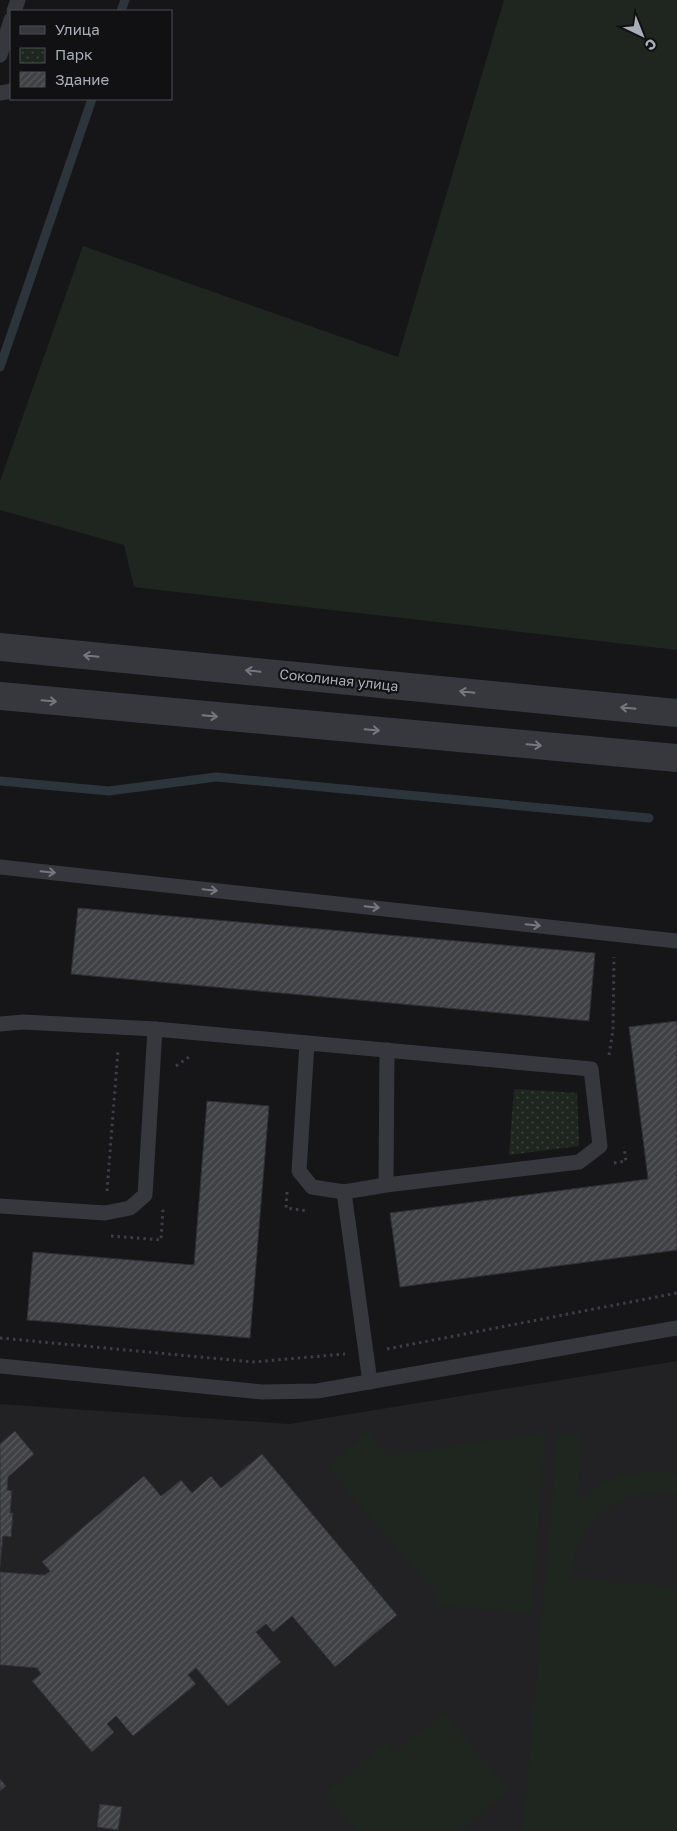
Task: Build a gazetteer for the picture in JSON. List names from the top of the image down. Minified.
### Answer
{"streets":{"street":["Соколиная улица"]},"legend":["Улица","Парк","Здание"],"north":"bottom right"}
